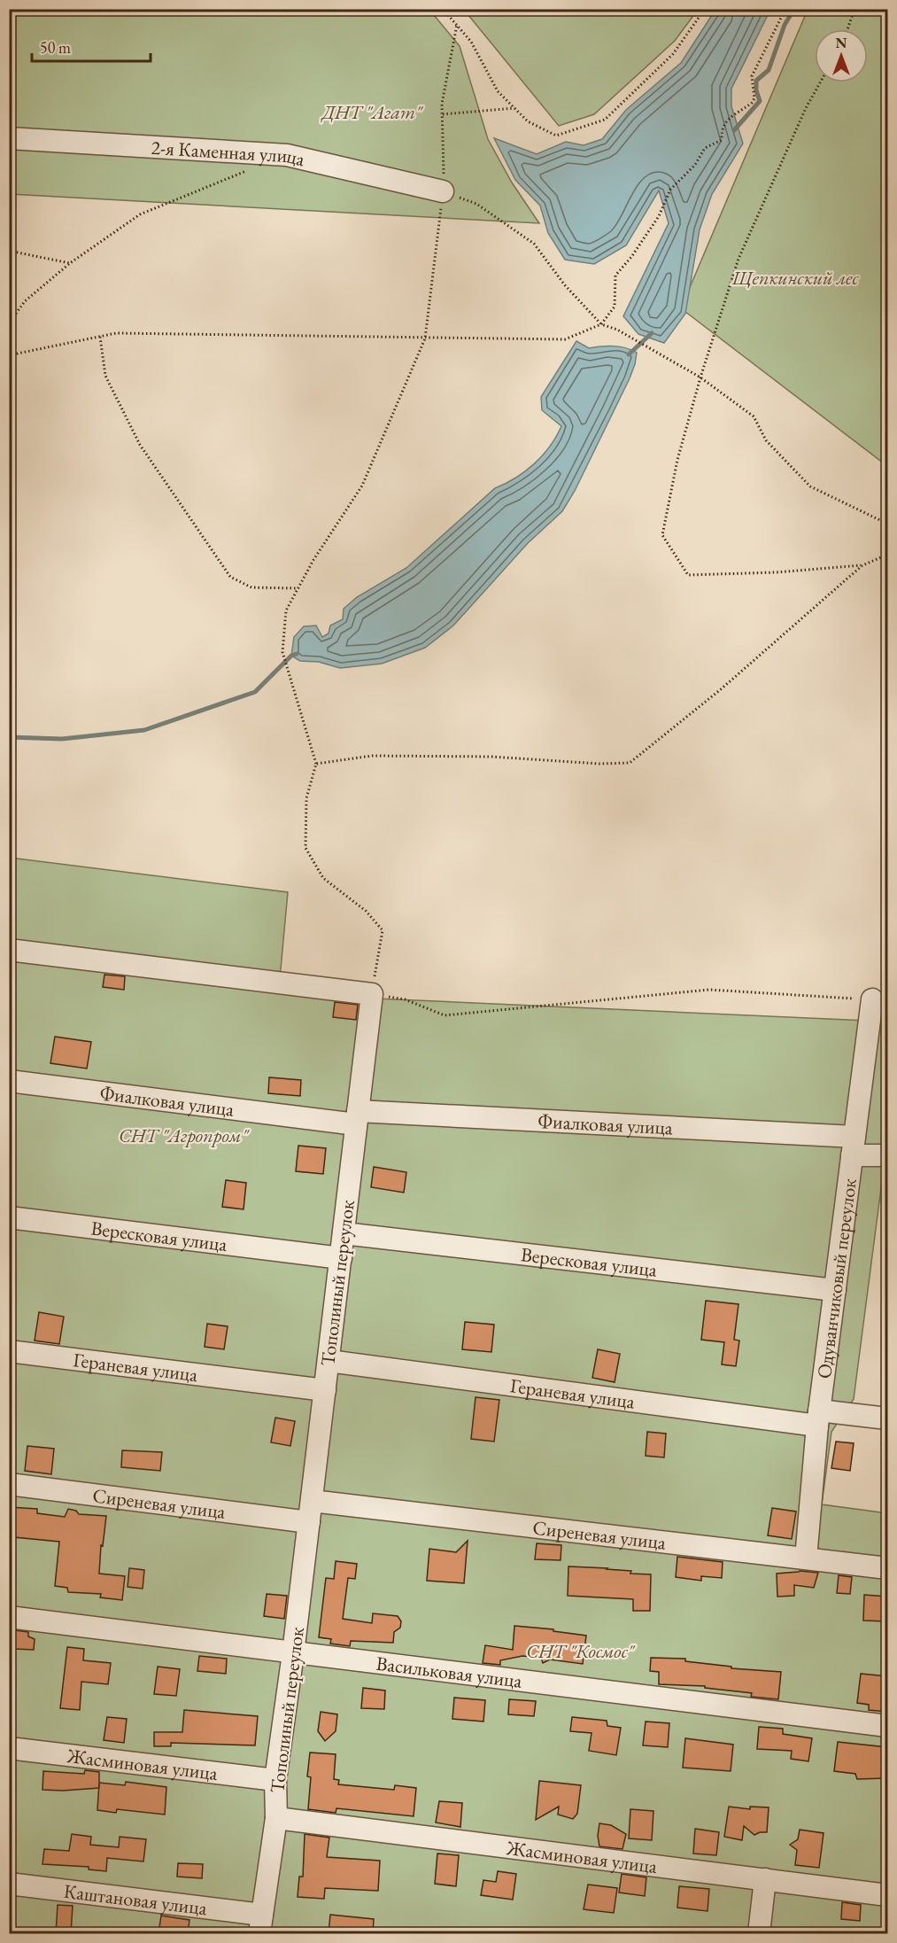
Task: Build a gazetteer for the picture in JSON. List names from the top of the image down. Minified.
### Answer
{"streets":{"lane":["2-я Каменная улица","Фиалковая улица","Вересковая улица","Одуванчиковый переулок","Тополиный переулок","Гераневая улица","Сиреневая улица","Васильковая улица","Жасминовая улица","Каштановая улица"]},"crossings":[["Фиалковая улица","Одуванчиковый переулок"],["Фиалковая улица","Тополиный переулок"],["Вересковая улица","Одуванчиковый переулок"],["Вересковая улица","Тополиный переулок"],["Одуванчиковый переулок","Гераневая улица"],["Одуванчиковый переулок","Сиреневая улица"],["Тополиный переулок","Гераневая улица"],["Тополиный переулок","Сиреневая улица"],["Тополиный переулок","Васильковая улица"],["Тополиный переулок","Жасминовая улица"],["Тополиный переулок","Каштановая улица"]],"parks":["ДНТ \"Агат\"","Щепкинский лес","СНТ \"Агропром\"","СНТ \"Космос\""],"scale_bar":"50 m","north":"top"}
